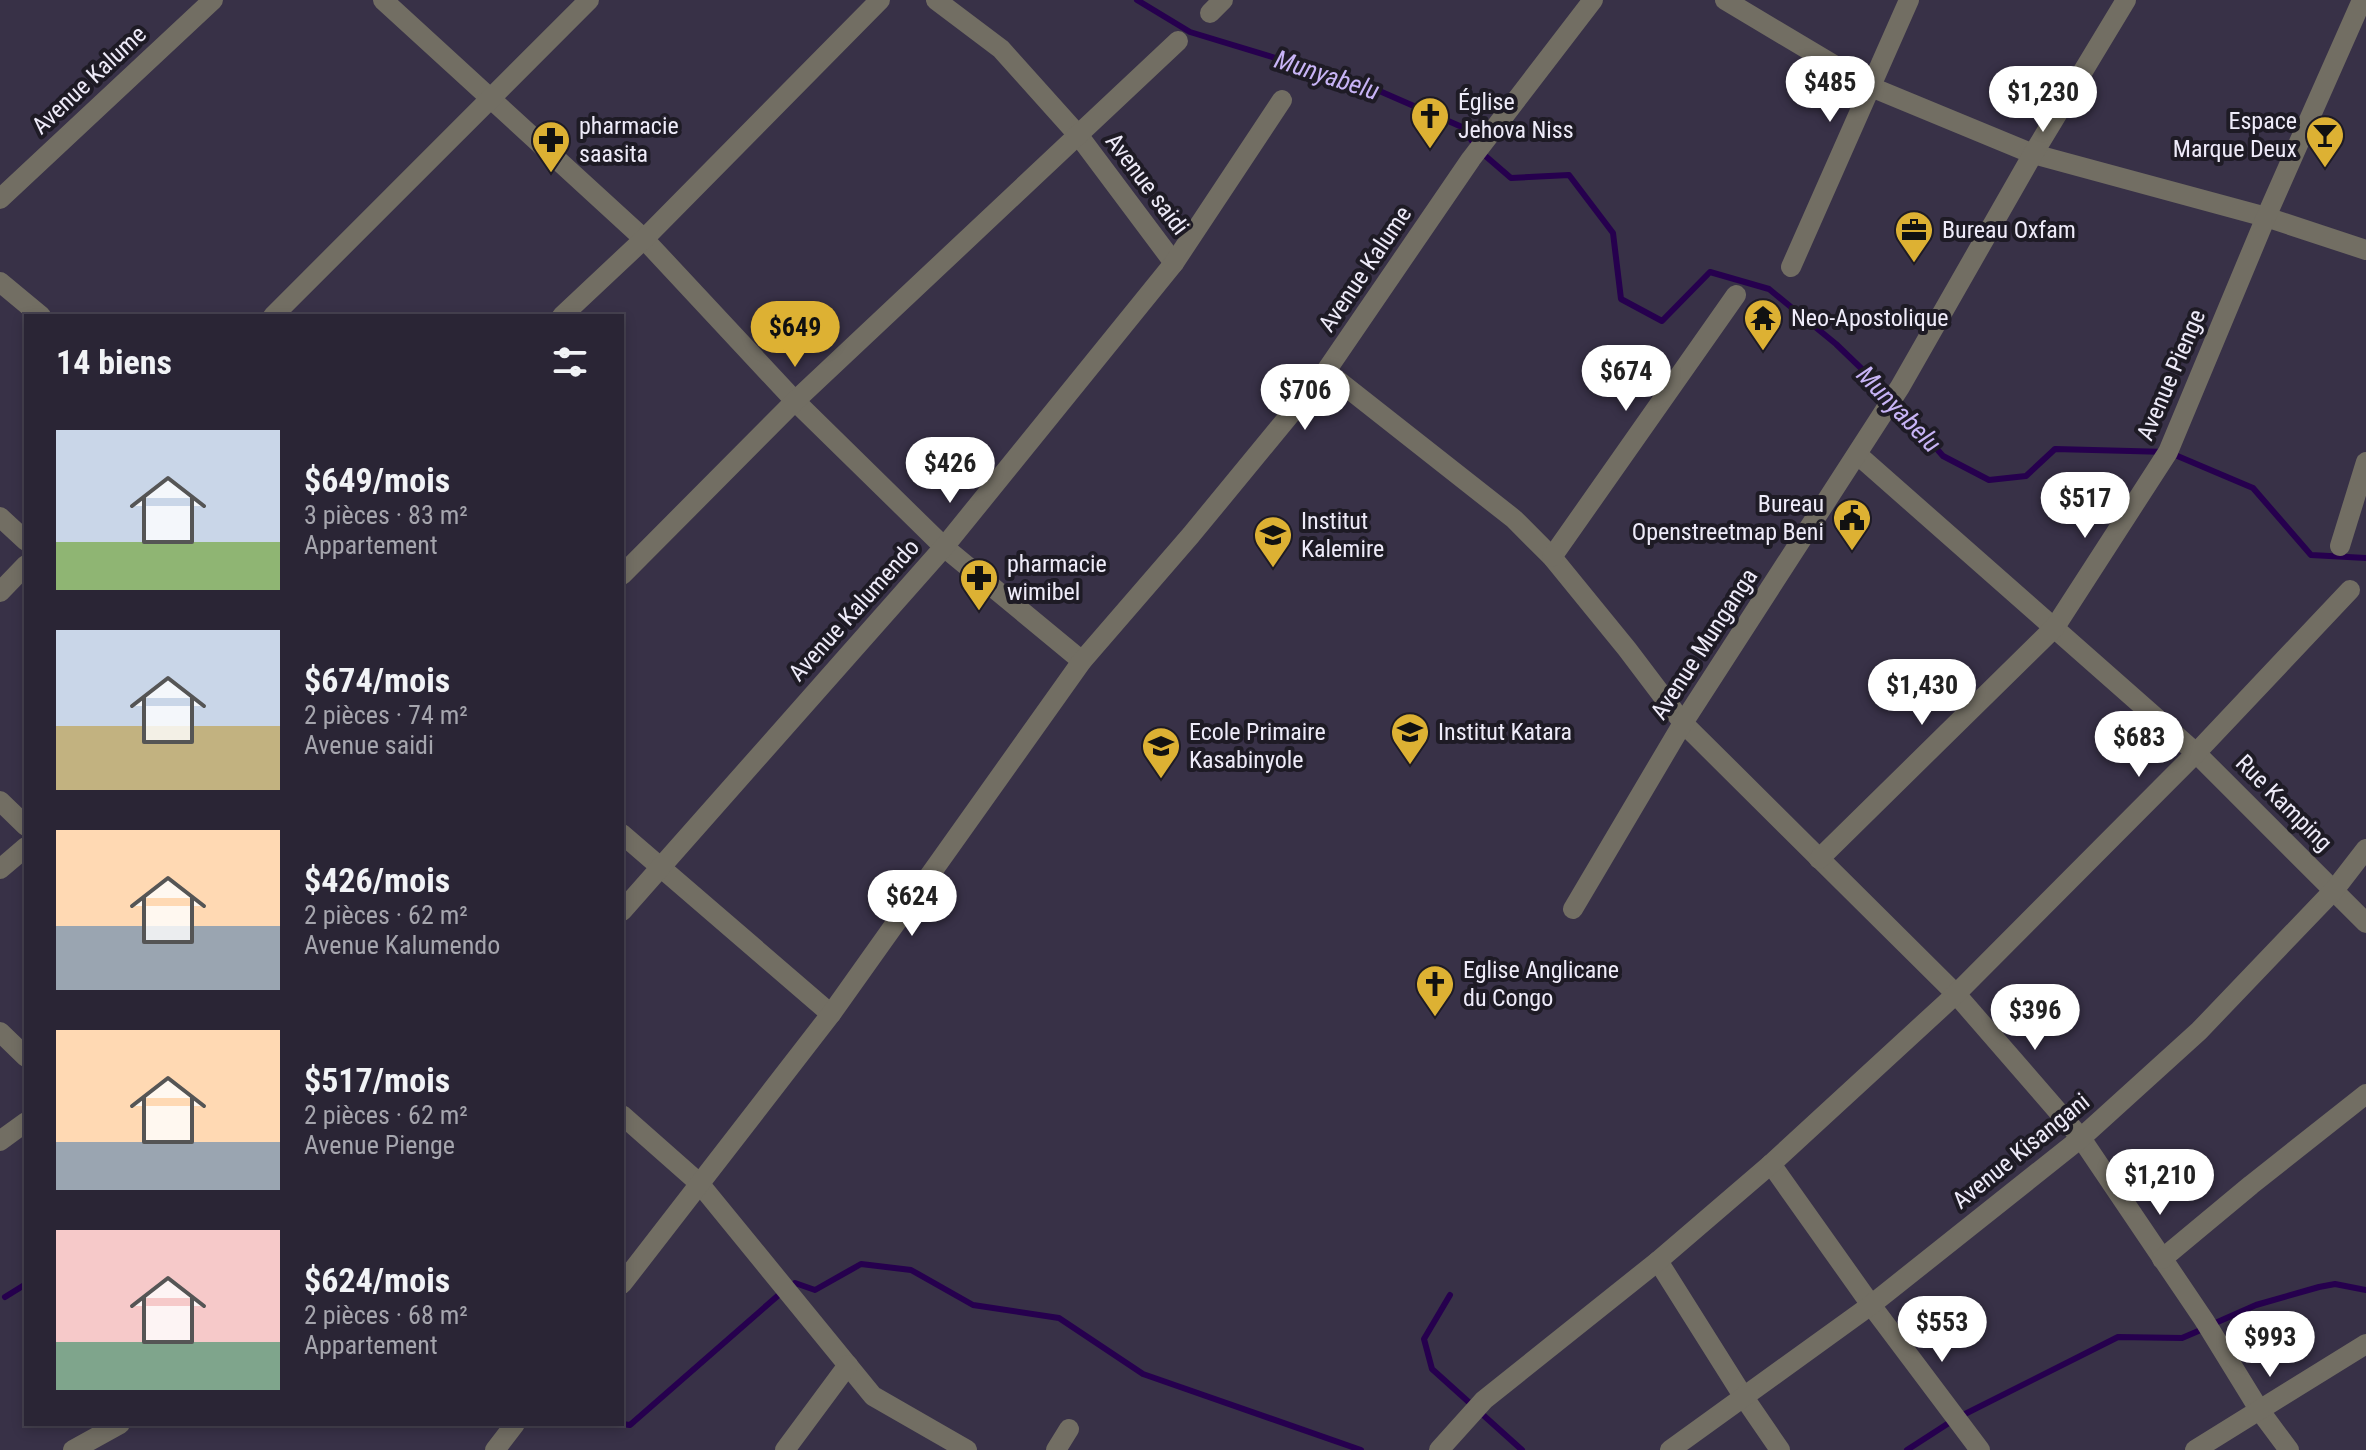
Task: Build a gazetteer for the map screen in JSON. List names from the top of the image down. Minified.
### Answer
{"streets":{"street":["Avenue Kalume","Avenue saidi","Avenue Pienge","Avenue Kalumendo","Avenue Munganga","Rue Kamping","Avenue Kisangani"]},"crossings":[["Avenue saidi","Avenue Kalumendo"],["Avenue Pienge","Rue Kamping"],["Avenue Munganga","Rue Kamping"],["Rue Kamping","Avenue Kisangani"]],"water":["Munyabelu"],"places":{"church":["Église Jehova Niss","Eglise Anglicane du Congo"],"bar":["Espace Marque Deux"],"pharmacy":["pharmacie saasita","pharmacie wimibel"],"office":["Bureau Oxfam"],"temple":["Neo-Apostolique"],"public building":["Bureau Openstreetmap Beni"],"school or university":["Institut Kalemire","Institut Katara","Ecole Primaire Kasabinyole"]},"page":{"price":["$485","$1,230","$649","$674","$706","$426","$517","$1,430","$683","$624","$396","$1,210","$553","$993"],"heading":"14 biens","list":[{"name":"$649/mois","note":"3 pièces · 83 m² · Appartement"},{"name":"$674/mois","note":"2 pièces · 74 m² · Avenue saidi"},{"name":"$426/mois","note":"2 pièces · 62 m² · Avenue Kalumendo"},{"name":"$517/mois","note":"2 pièces · 62 m² · Avenue Pienge"},{"name":"$624/mois","note":"2 pièces · 68 m² · Appartement"}]}}
